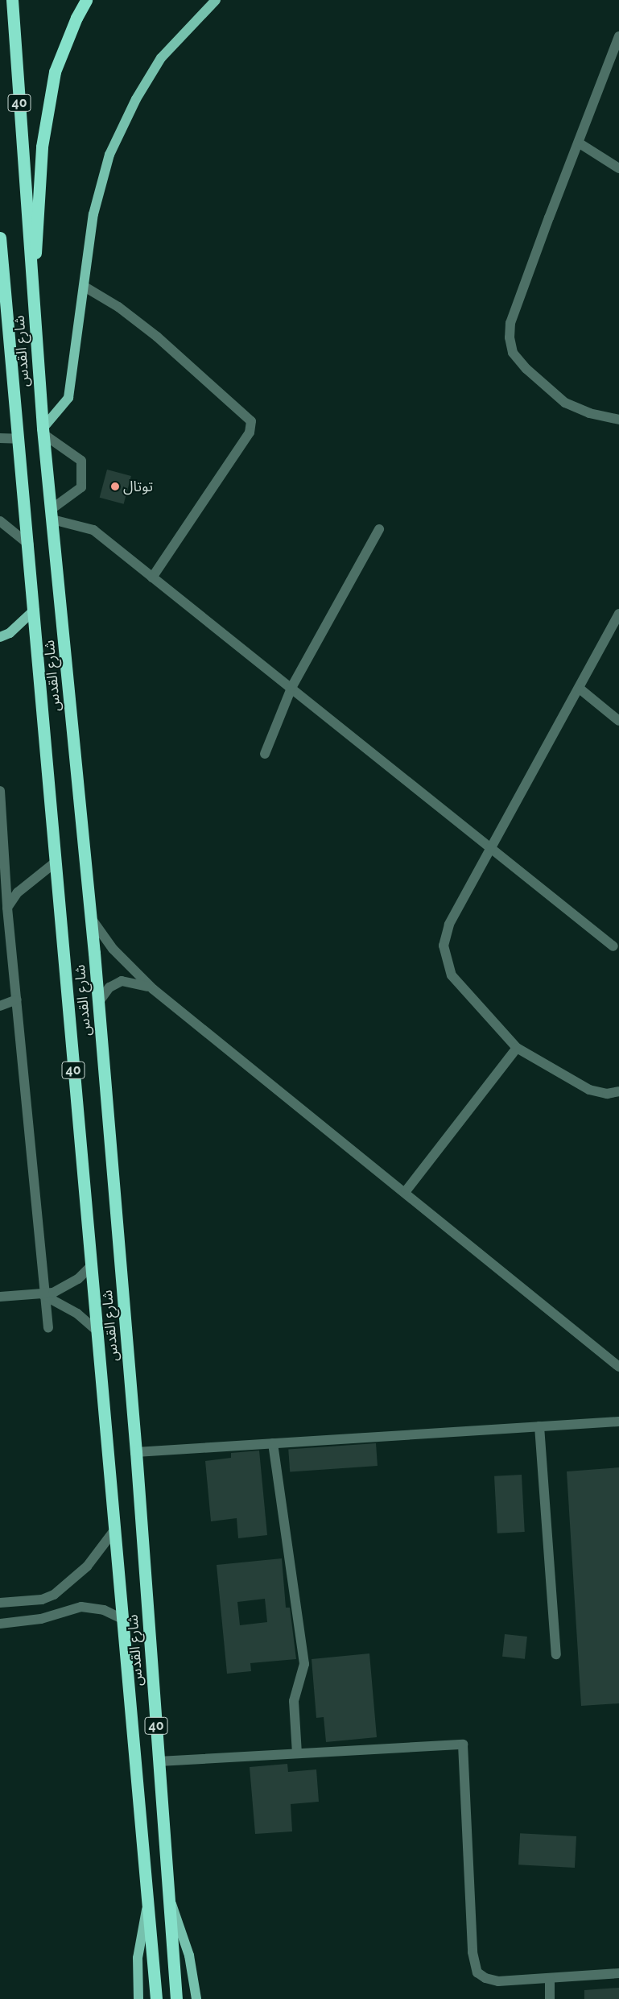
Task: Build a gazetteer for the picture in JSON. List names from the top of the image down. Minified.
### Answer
{"streets":{"highway":["40","شارع القدس"]},"places":["توتال"]}
